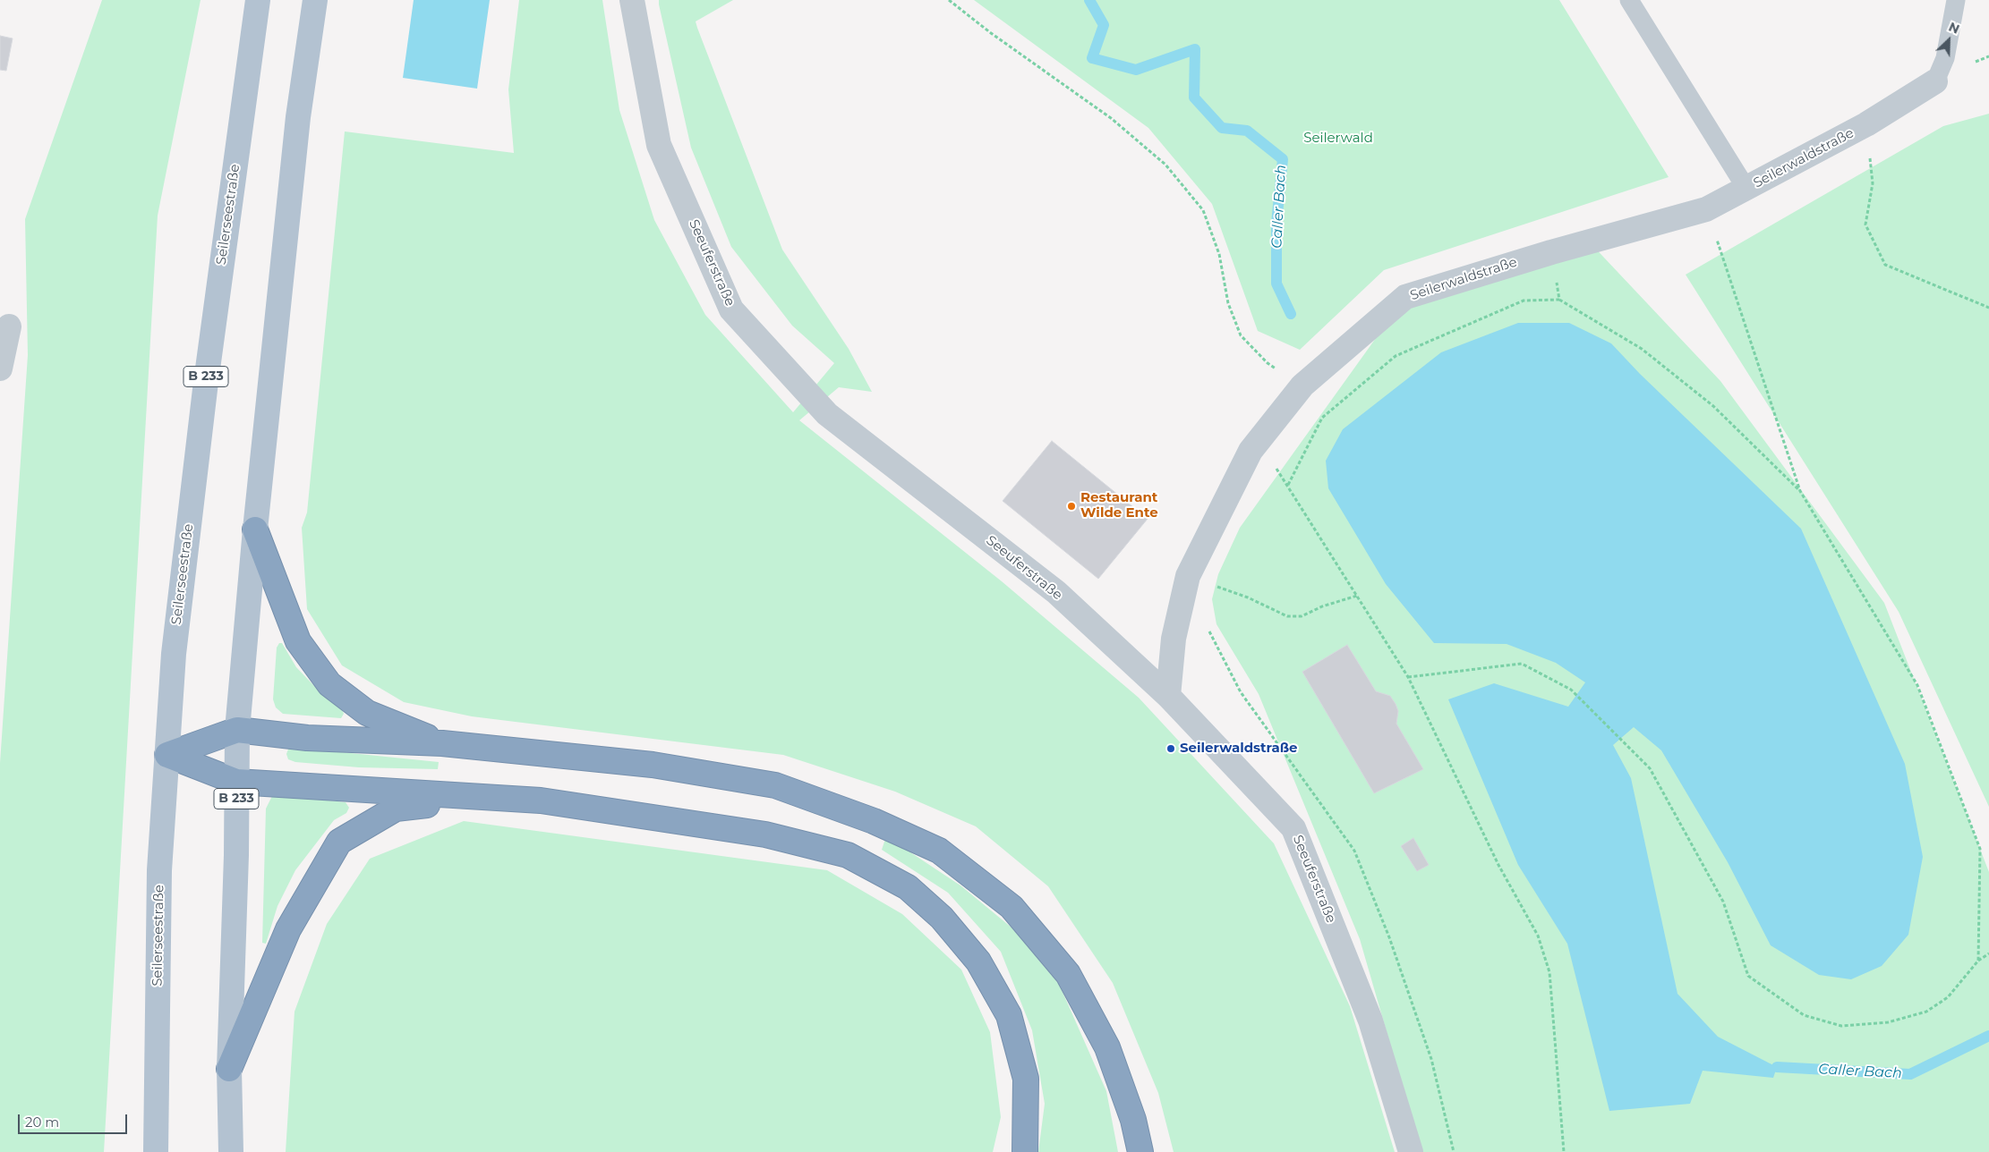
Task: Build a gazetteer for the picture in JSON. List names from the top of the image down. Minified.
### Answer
{"streets":{"main road":["Seilerseestraße","B 233"],"street":["Seilerwaldstraße","Seeuferstraße"]},"crossings":[["Seilerwaldstraße","Seeuferstraße"]],"water":["Caller Bach"],"parks":["Seilerwald"],"places":["Restaurant Wilde Ente","Seilerwaldstraße"],"scale_bar":"20 m","north":"top right"}
